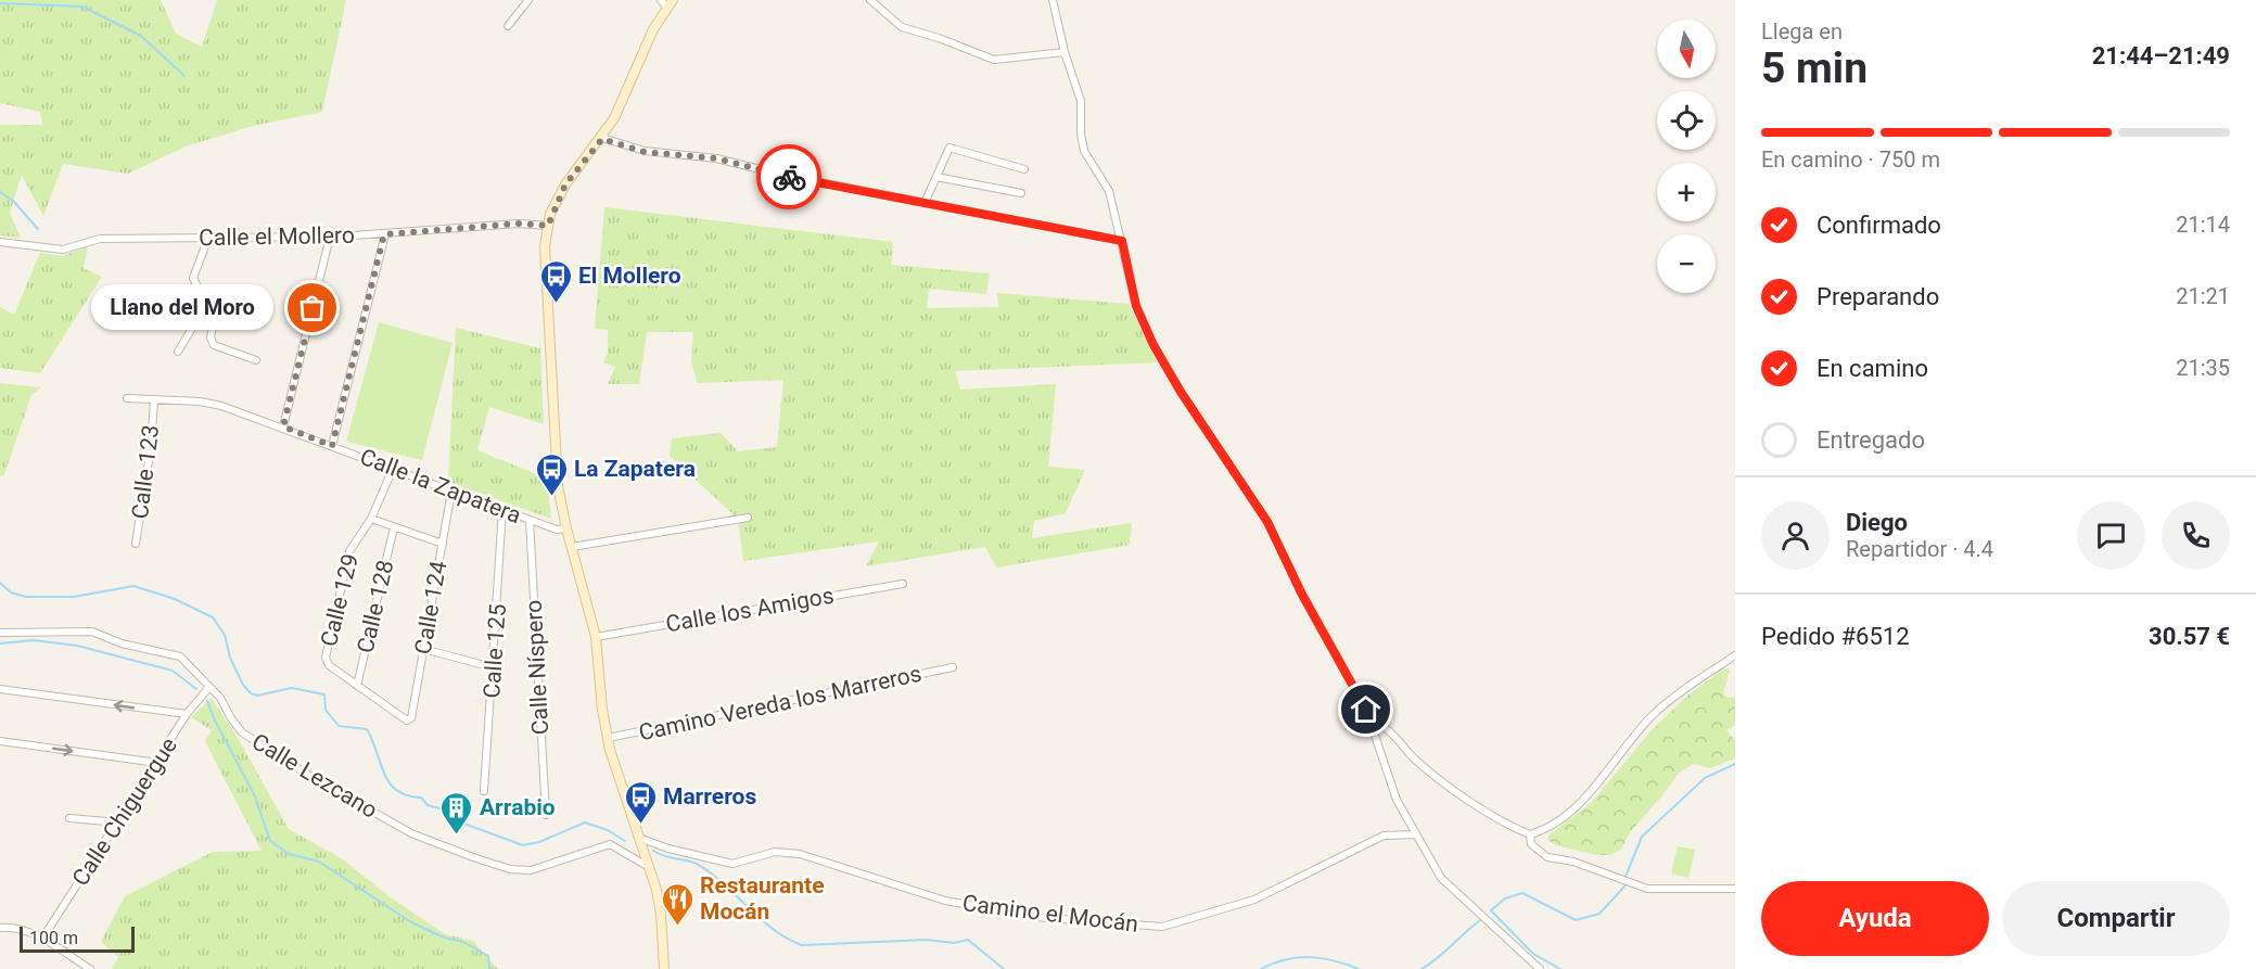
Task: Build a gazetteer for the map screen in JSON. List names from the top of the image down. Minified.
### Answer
{"streets":{"street":["Calle el Mollero","Calle 123","Calle la Zapatera","Calle 129","Calle 128","Calle 124","Calle los Amigos","Calle 125","Calle Níspero","Camino Vereda los Marreros","Calle Lezcano","Calle Chiguergue","Camino el Mocán"]},"crossings":[["Calle 123","Calle la Zapatera"],["Calle la Zapatera","Calle 129"],["Calle la Zapatera","Calle 124"],["Calle la Zapatera","Calle 125"],["Calle la Zapatera","Calle Níspero"],["Calle 129","Calle 128"],["Calle 129","Calle 124"],["Calle 128","Calle 124"],["Calle Lezcano","Calle Chiguergue"]],"places":{"bus stop":["El Mollero","La Zapatera","Marreros"],"other":["Llano del Moro"],"building":["Arrabio"],"restaurant":["Restaurante Mocán"]},"scale_bar":"100 m","north":"bottom","page":{"heading":["5 min","Llega en","21:44–21:49"],"panel":["Diego","Repartidor · 4.4","Pedido #6512","30.57 €"],"map_buttons":["+","−"],"bar":"En camino · 750 m","list":[["Confirmado","21:14"],["Preparando","21:21"],["En camino","21:35"],"Entregado"],"bubble":"Llano del Moro","buttons":["Ayuda","Compartir"],"scale":"100 m"}}
